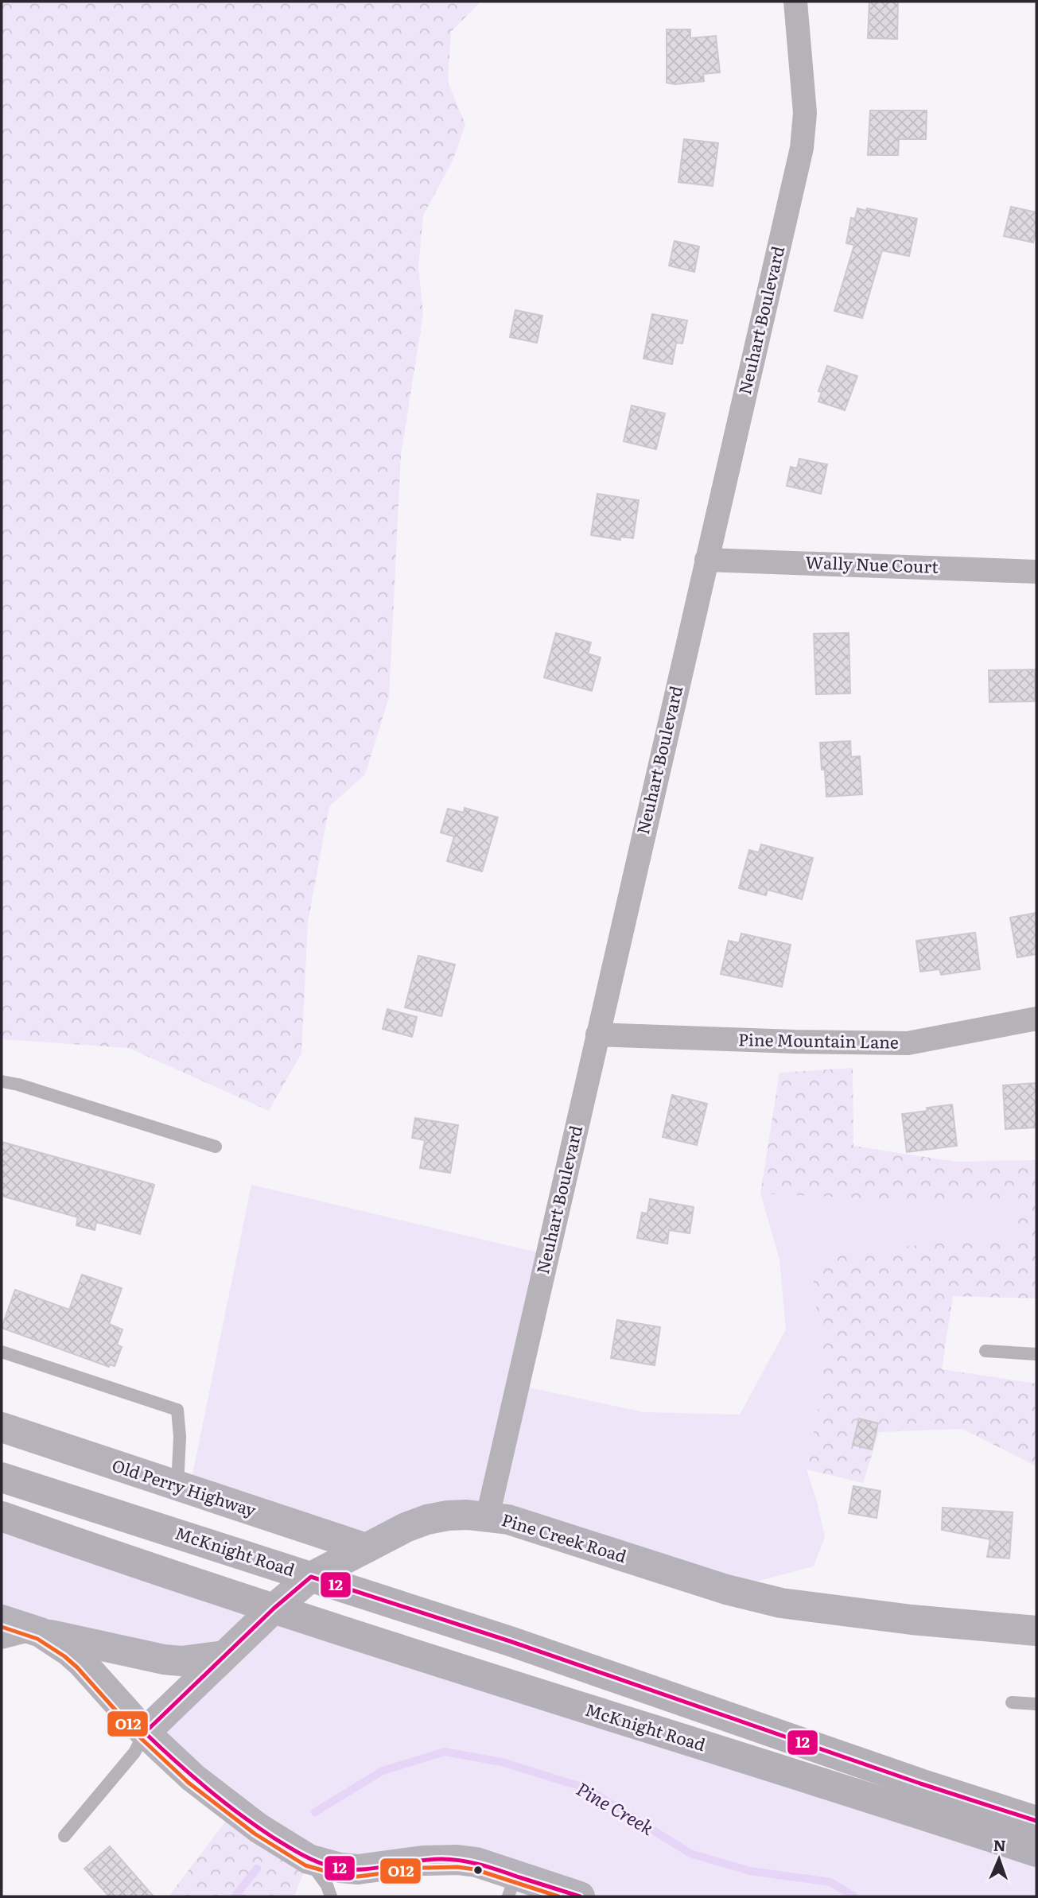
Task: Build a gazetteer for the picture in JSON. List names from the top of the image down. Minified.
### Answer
{"streets":{"highway":["McKnight Road"],"street":["Neuhart Boulevard","Wally Nue Court","Pine Mountain Lane","Old Perry Highway","Pine Creek Road"]},"crossings":[["Neuhart Boulevard","Wally Nue Court"],["Neuhart Boulevard","Pine Mountain Lane"],["Neuhart Boulevard","Pine Creek Road"],["Old Perry Highway","Pine Creek Road"],["Pine Creek Road","McKnight Road"]],"water":["Pine Creek"],"lines":["transit line 12","transit line O12"],"north":"top"}
